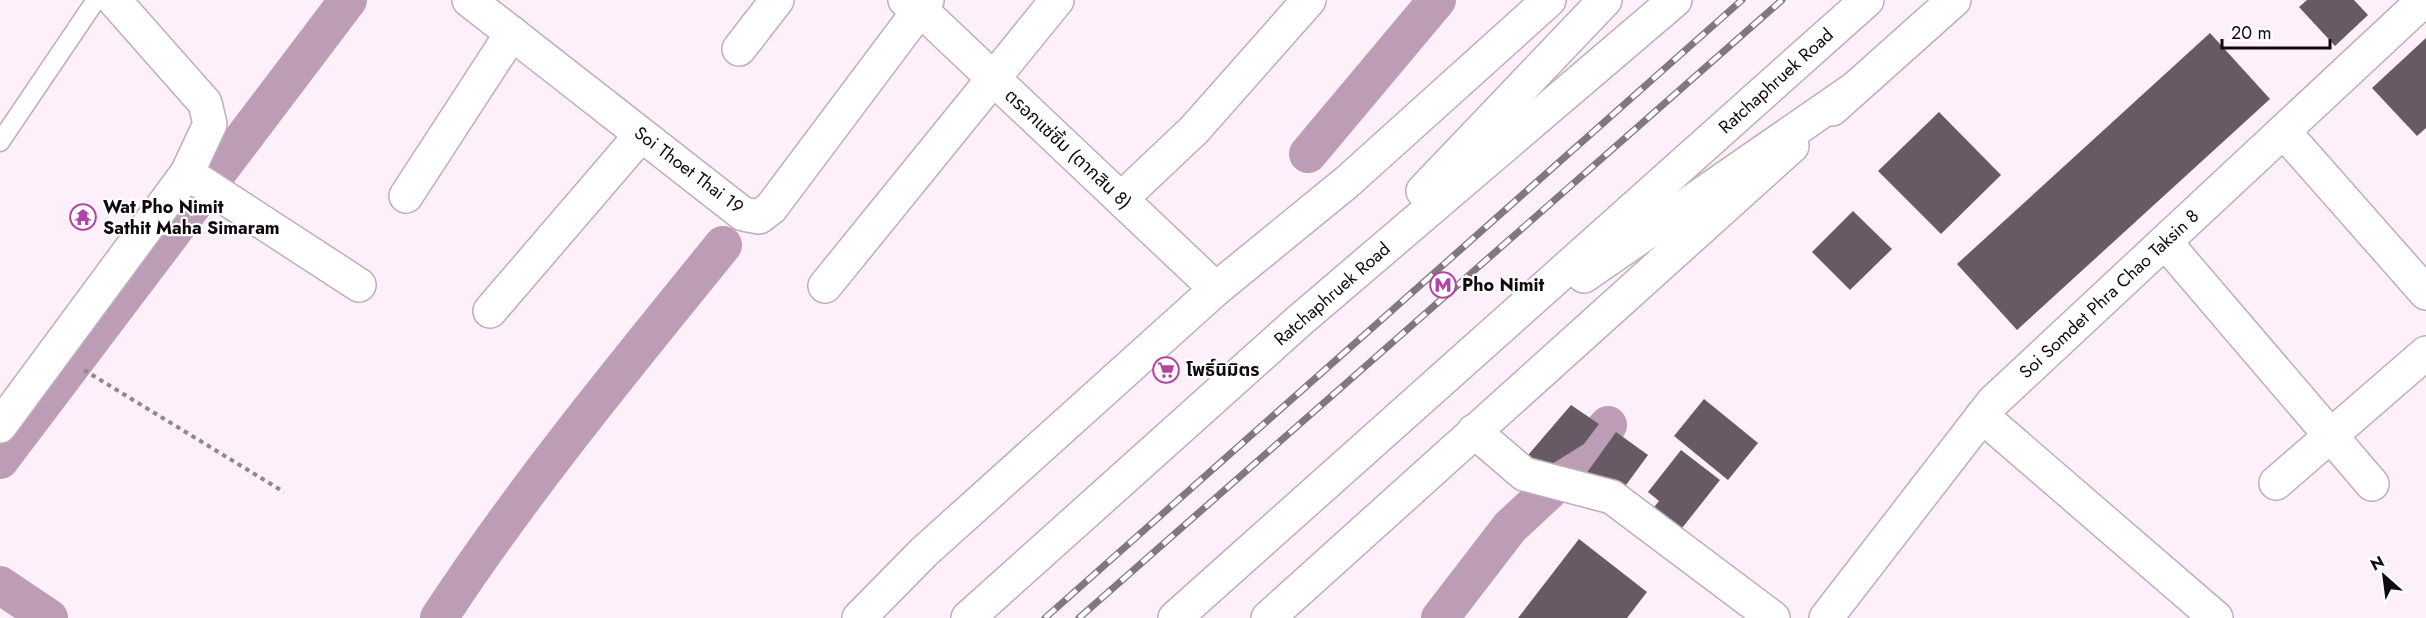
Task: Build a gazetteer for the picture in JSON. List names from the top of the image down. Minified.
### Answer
{"streets":{"street":["Ratchaphruek Road","ตรอกแซ่ซิ้ม (ตากสิน 8)","Soi Thoet Thai 19","Soi Somdet Phra Chao Taksin 8"]},"crossings":[["ตรอกแซ่ซิ้ม (ตากสิน 8)","Soi Thoet Thai 19"]],"places":{"temple":["Wat Pho Nimit Sathit Maha Simaram"],"metro station":["Pho Nimit"],"supermarket":["โพธิ์นิมิตร"]},"scale_bar":"20 m","north":"top left"}
